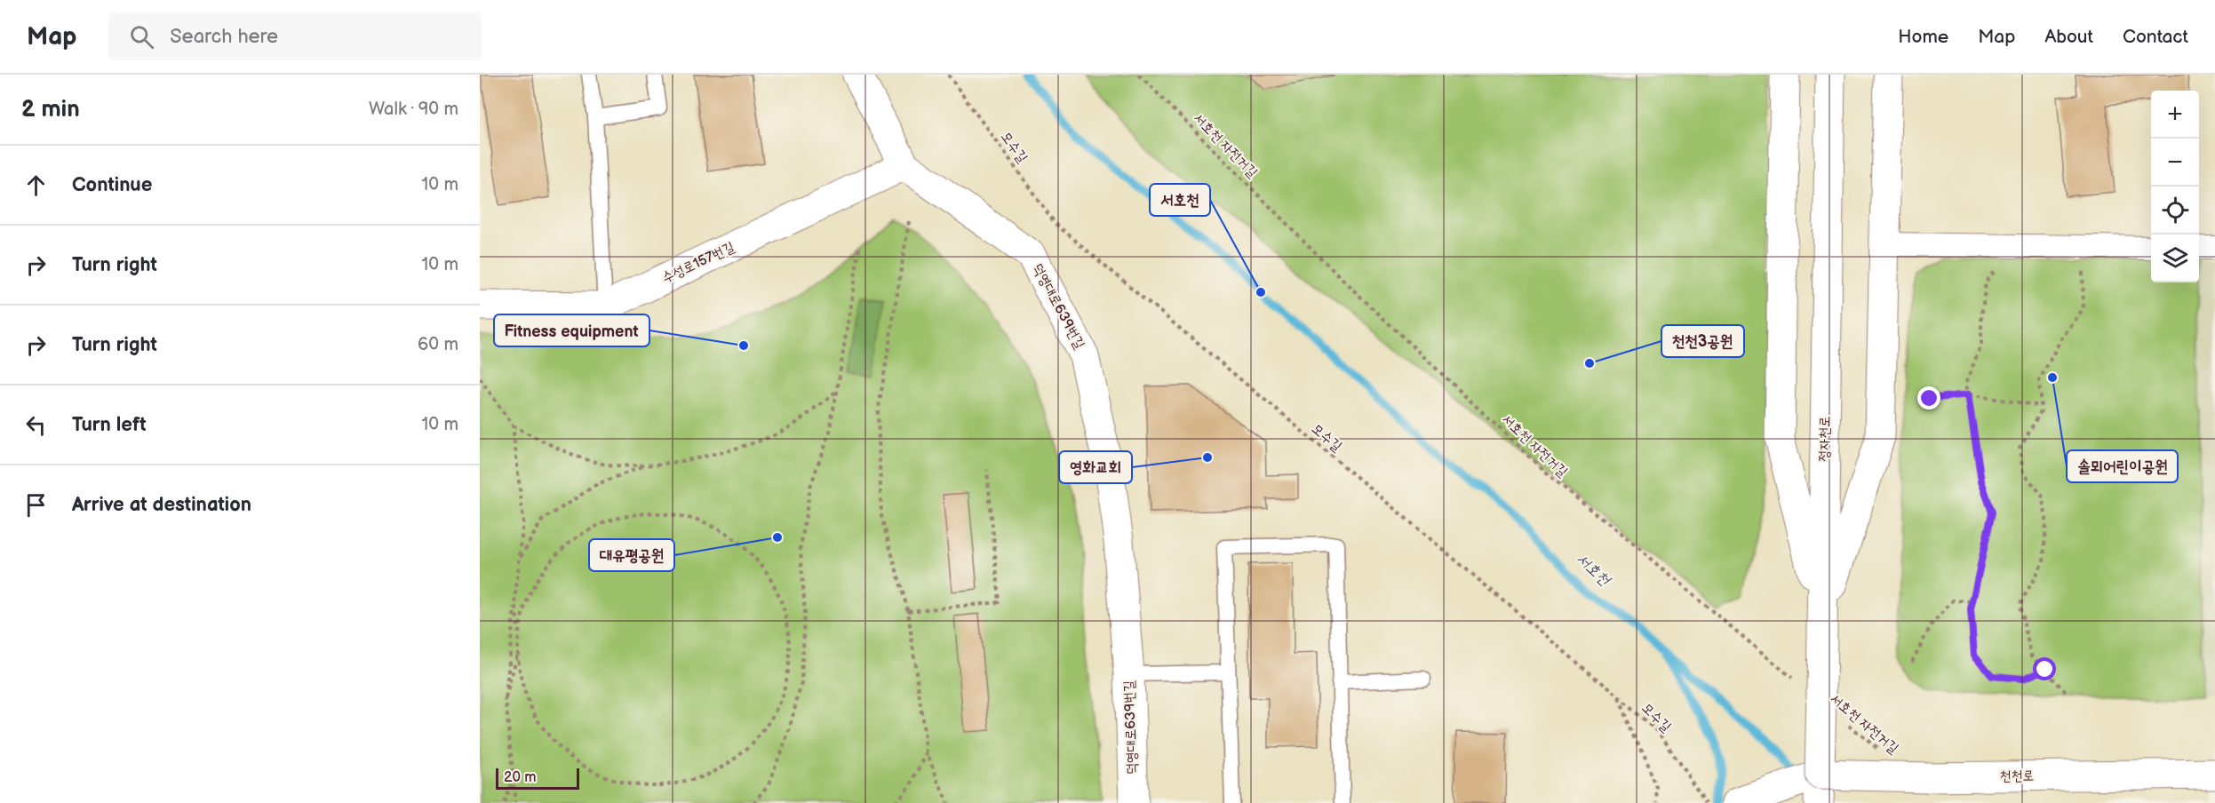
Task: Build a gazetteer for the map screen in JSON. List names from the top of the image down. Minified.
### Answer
{"streets":{"street":["수성로157번길","덕영대로639번길","정자천로","천천로"],"path":["서호천 자전거길","모수길"]},"crossings":[["서호천 자전거길","정자천로"],["수성로157번길","덕영대로639번길"],["정자천로","천천로"]],"water":["서호천"],"places":["서호천","Fitness equipment","천천3공원","솔뫼어린이공원","영화교회","대유평공원"],"scale_bar":"20 m","page":{"header":"Map","search":"Search here","nav":["Home","Map","About","Contact"],"heading":["2 min","Walk · 90 m"],"map_buttons":["+","−"],"list":[["Continue","10 m"],["Turn right","10 m"],["Turn right","60 m"],["Turn left","10 m"],"Arrive at destination"],"scale":"20 m"}}
